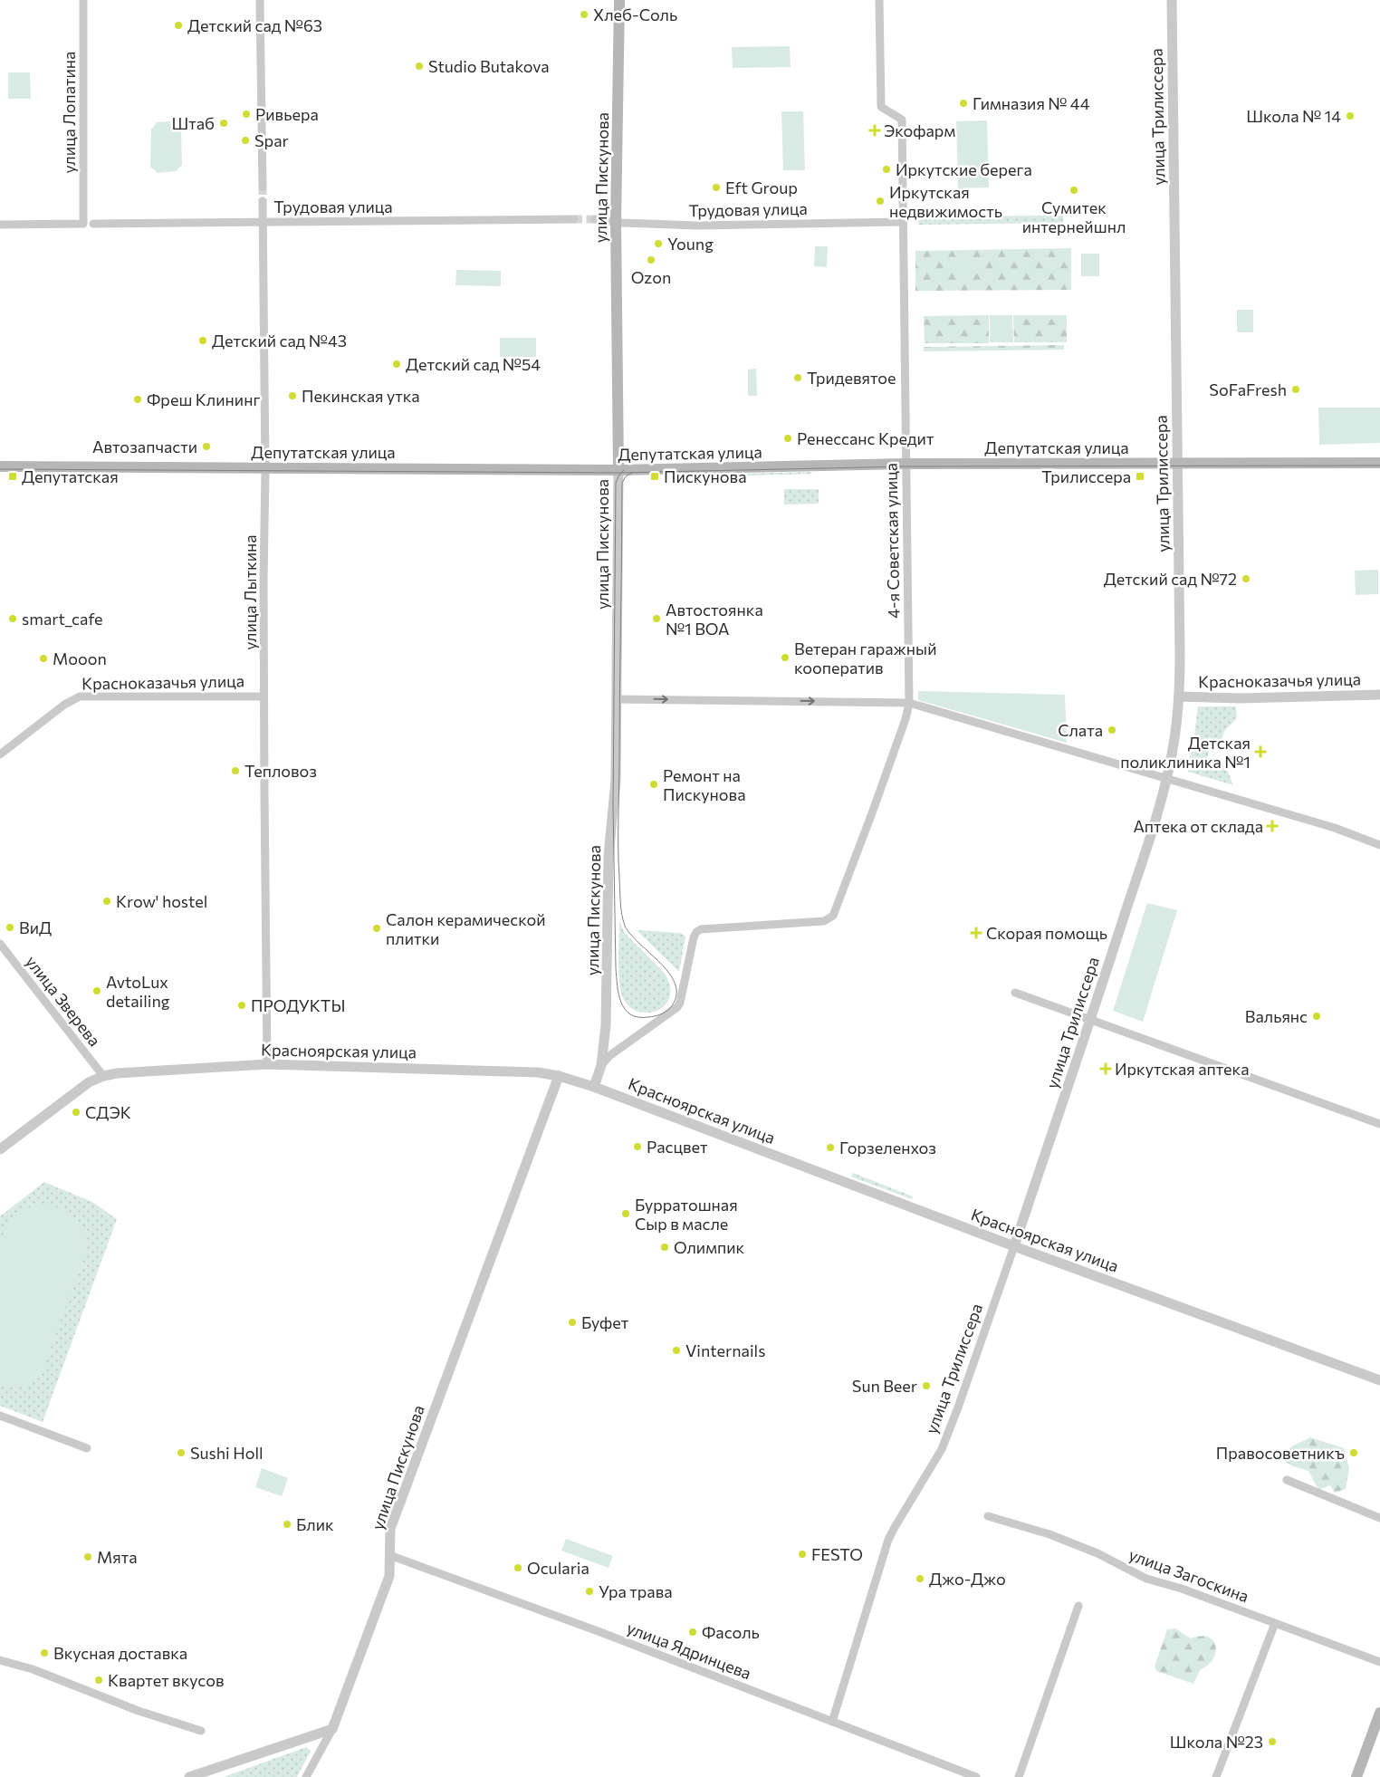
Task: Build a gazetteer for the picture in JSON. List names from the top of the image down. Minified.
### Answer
{"streets":{"main road":["улица Пискунова","Депутатская улица"],"street":["улица Лопатина","улица Трилиссера","Трудовая улица","4-я Советская улица","улица Лыткина","Красноказачья улица","улица Зверева","Красноярская улица","улица Загоскина","улица Ядринцева"]},"crossings":[["улица Трилиссера","Депутатская улица"],["улица Трилиссера","Красноказачья улица"],["улица Трилиссера","Красноярская улица"],["улица Трилиссера","улица Ядринцева"],["улица Пискунова","Трудовая улица"],["улица Пискунова","Депутатская улица"],["улица Пискунова","4-я Советская улица"],["улица Пискунова","Красноярская улица"],["улица Пискунова","улица Ядринцева"],["Трудовая улица","4-я Советская улица"],["Трудовая улица","улица Лыткина"],["Депутатская улица","4-я Советская улица"],["Депутатская улица","улица Лыткина"],["улица Лыткина","Красноказачья улица"],["улица Лыткина","Красноярская улица"],["улица Зверева","Красноярская улица"]],"places":{"other":["Хлеб-Соль","Детский сад №63","Studio Butakova","Гимназия № 44","Ривьера","Школа № 14","Штаб","Spar","Иркутские берега","Eft Group","Сумитек интернейшнл","Иркутская недвижимость","Young","Ozon","Детский сад №43","Детский сад №54","Тридевятое","SoFaFresh","Пекинская утка","Фрeш Клининг","Ренессанс Кредит","Автозапчасти","Детский сад №72","smart_cafe","Автостоянка №1 ВОА","Ветеран гаражный кооператив","Mooon","Слата","Тепловоз","Ремонт на Пискунова","Krow' hostel","ВиД","Салон керамической плитки","AvtoLux detailing","ПРОДУКТЫ","Вальянс","СДЭК","Расцвет","Горзеленхоз","Бурратошная Сыр в масле","Олимпик","Буфет","Vinternails","Sun Beer","Sushi Holl","Правосоветникъ","Блик","FESTO","Мята","Ocularia","Джо-Джо","Ура трава","Фасоль","Вкусная доставка","Квартет вкусов","Школа №23"],"health":["Экофарм","Детская поликлиника №1","Аптека от склада","Скорая помощь","Иркутская аптека"],"transit":["Депутатская","Пискунова","Трилиссера"]}}
